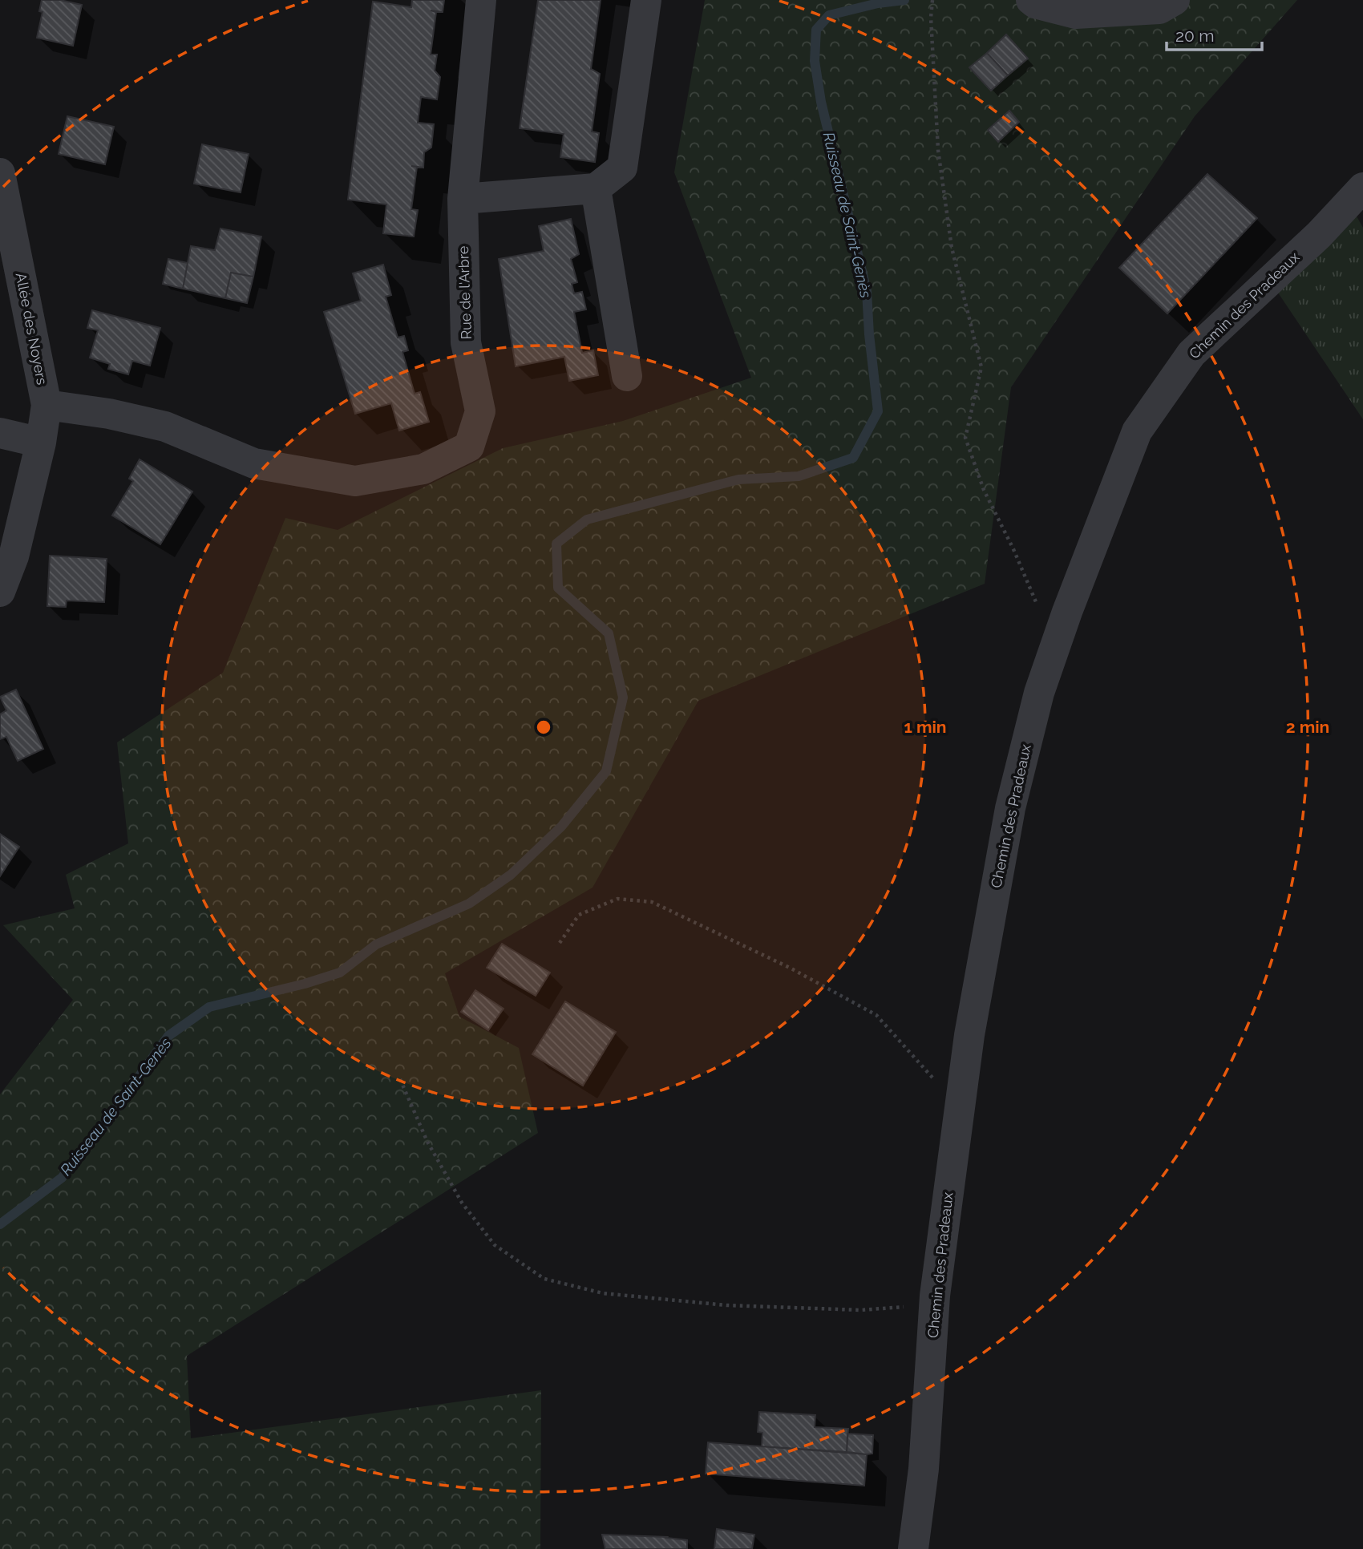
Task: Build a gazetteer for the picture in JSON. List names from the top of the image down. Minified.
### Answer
{"streets":{"street":["Rue de l'Arbre","Chemin des Pradeaux","Allée des Noyers"]},"crossings":[["Rue de l'Arbre","Allée des Noyers"]],"water":["Ruisseau de Saint-Genès"],"scale_bar":"20 m","rings":["1 min","2 min"]}
